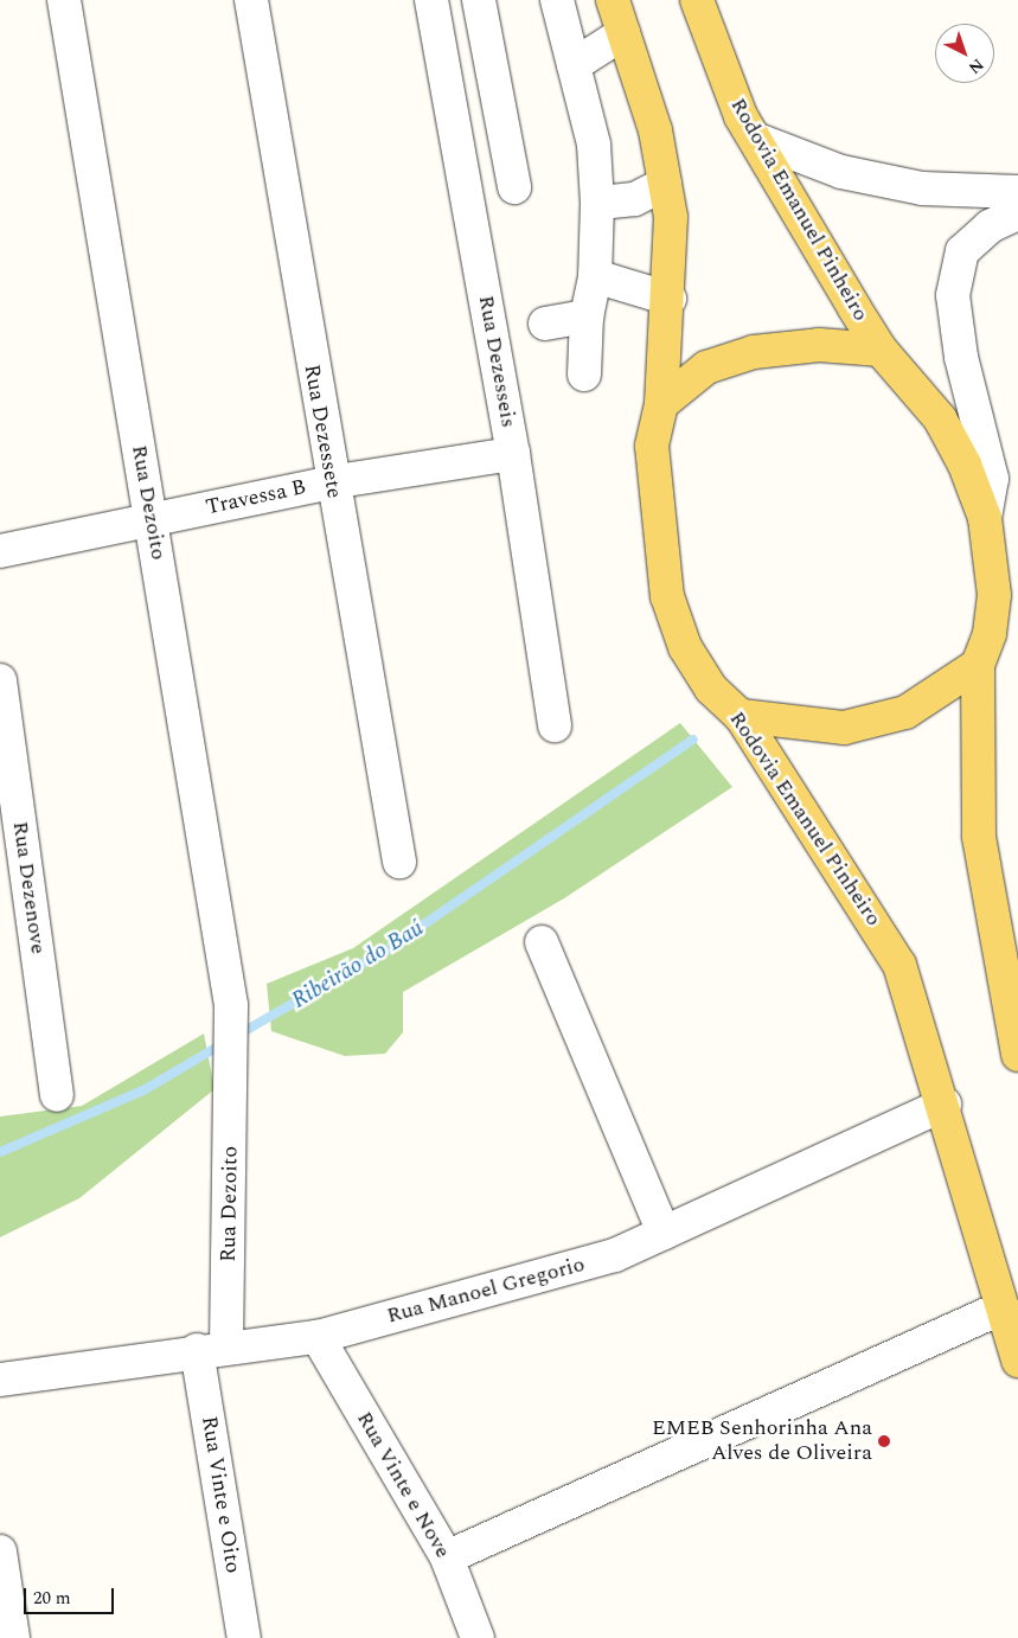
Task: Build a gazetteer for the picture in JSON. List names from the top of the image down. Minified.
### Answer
{"streets":{"main road":["Rodovia Emanuel Pinheiro"],"street":["Rua Dezesseis","Rua Dezessete","Travessa B","Rua Dezoito","Rua Dezenove","Rua Manoel Gregorio","Rua Vinte e Nove","Rua Vinte e Oito"]},"crossings":[["Rodovia Emanuel Pinheiro","Rua Manoel Gregorio"],["Rua Dezesseis","Travessa B"],["Rua Dezessete","Travessa B"],["Travessa B","Rua Dezoito"],["Rua Dezoito","Rua Manoel Gregorio"],["Rua Dezoito","Rua Vinte e Oito"],["Rua Manoel Gregorio","Rua Vinte e Nove"],["Rua Manoel Gregorio","Rua Vinte e Oito"]],"water":["Ribeirão do Baú"],"places":["EMEB Senhorinha Ana Alves de Oliveira"],"scale_bar":"20 m","north":"bottom right"}
